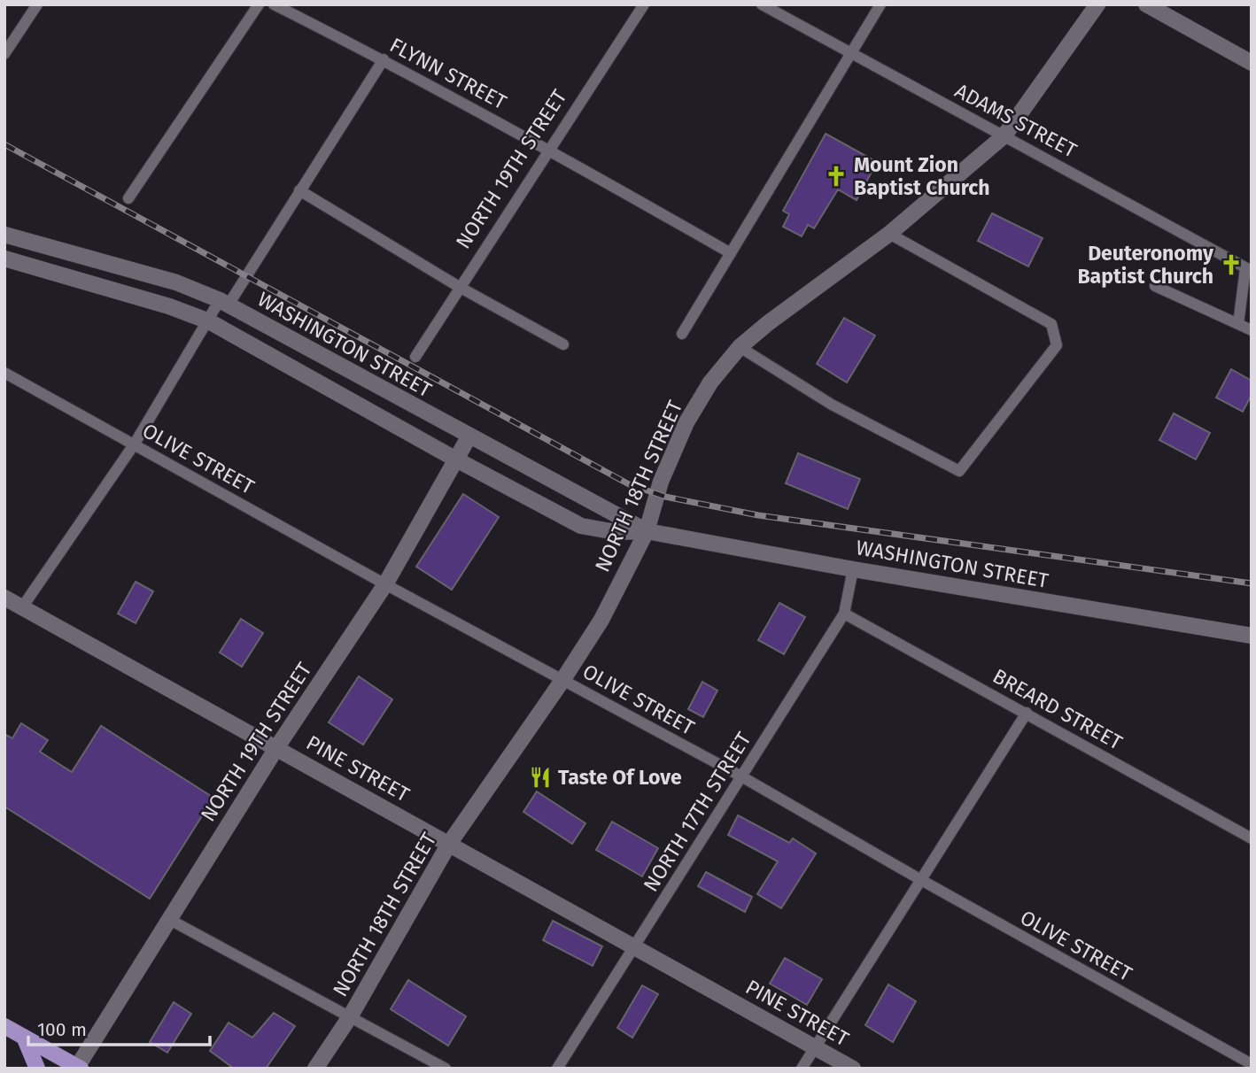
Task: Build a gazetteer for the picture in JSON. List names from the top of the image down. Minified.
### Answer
{"streets":{"street":["FLYNN STREET","ADAMS STREET","NORTH 19TH STREET","WASHINGTON STREET","OLIVE STREET","NORTH 18TH STREET","BREARD STREET","PINE STREET","NORTH 17TH STREET"]},"crossings":[["FLYNN STREET","NORTH 19TH STREET"],["ADAMS STREET","NORTH 18TH STREET"],["NORTH 19TH STREET","WASHINGTON STREET"],["NORTH 19TH STREET","OLIVE STREET"],["NORTH 19TH STREET","PINE STREET"],["WASHINGTON STREET","NORTH 18TH STREET"],["WASHINGTON STREET","NORTH 17TH STREET"],["OLIVE STREET","NORTH 18TH STREET"],["OLIVE STREET","NORTH 17TH STREET"],["NORTH 18TH STREET","PINE STREET"],["BREARD STREET","NORTH 17TH STREET"],["PINE STREET","NORTH 17TH STREET"]],"places":{"church":["Mount Zion Baptist Church","Deuteronomy Baptist Church"],"restaurant":["Taste Of Love"]},"scale_bar":"100 m"}
